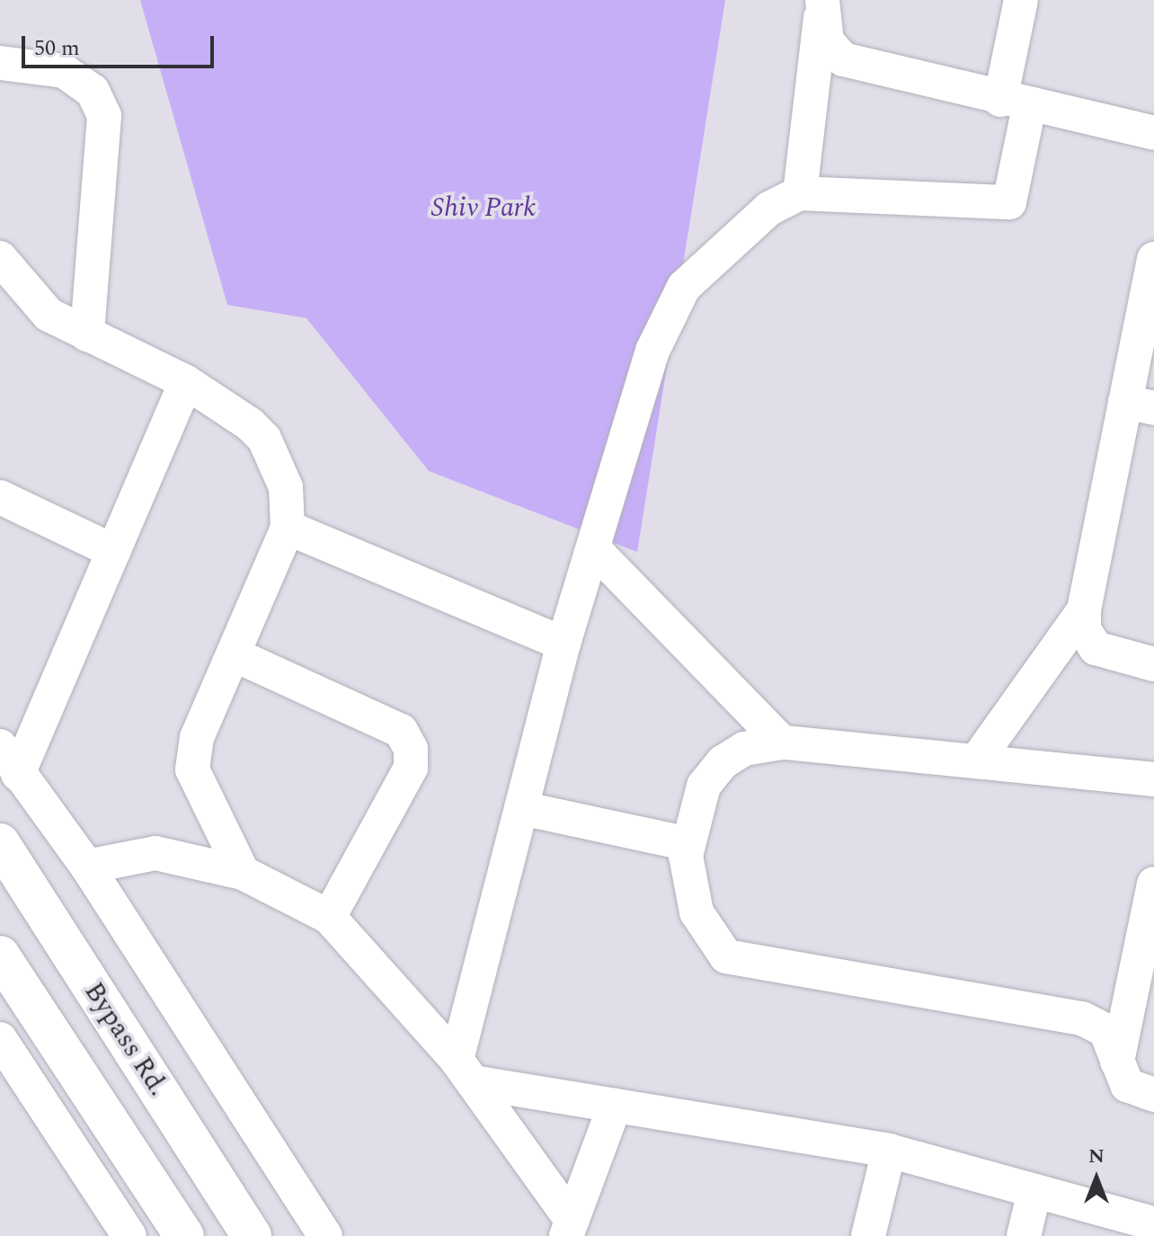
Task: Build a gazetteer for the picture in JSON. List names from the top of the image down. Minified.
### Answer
{"streets":{"highway":["Bypass Rd."]},"parks":["Shiv Park"],"scale_bar":"50 m","north":"top"}
